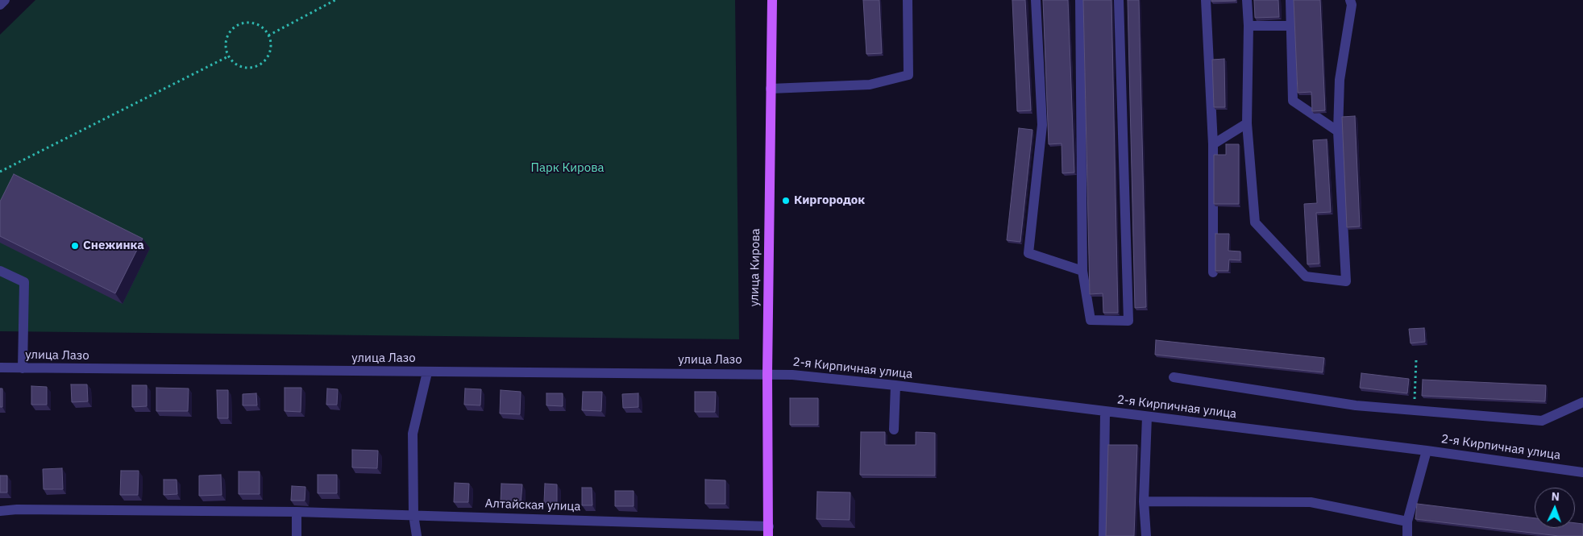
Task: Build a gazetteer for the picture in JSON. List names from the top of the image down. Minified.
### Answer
{"streets":{"main road":["улица Кирова"],"street":["улица Лазо","2-я Кирпичная улица","Алтайская улица"]},"crossings":[["улица Кирова","улица Лазо"],["улица Кирова","2-я Кирпичная улица"],["улица Кирова","Алтайская улица"],["улица Лазо","2-я Кирпичная улица"]],"parks":["Парк Кирова"],"places":["Киргородок","Снежинка"],"north":"top"}
